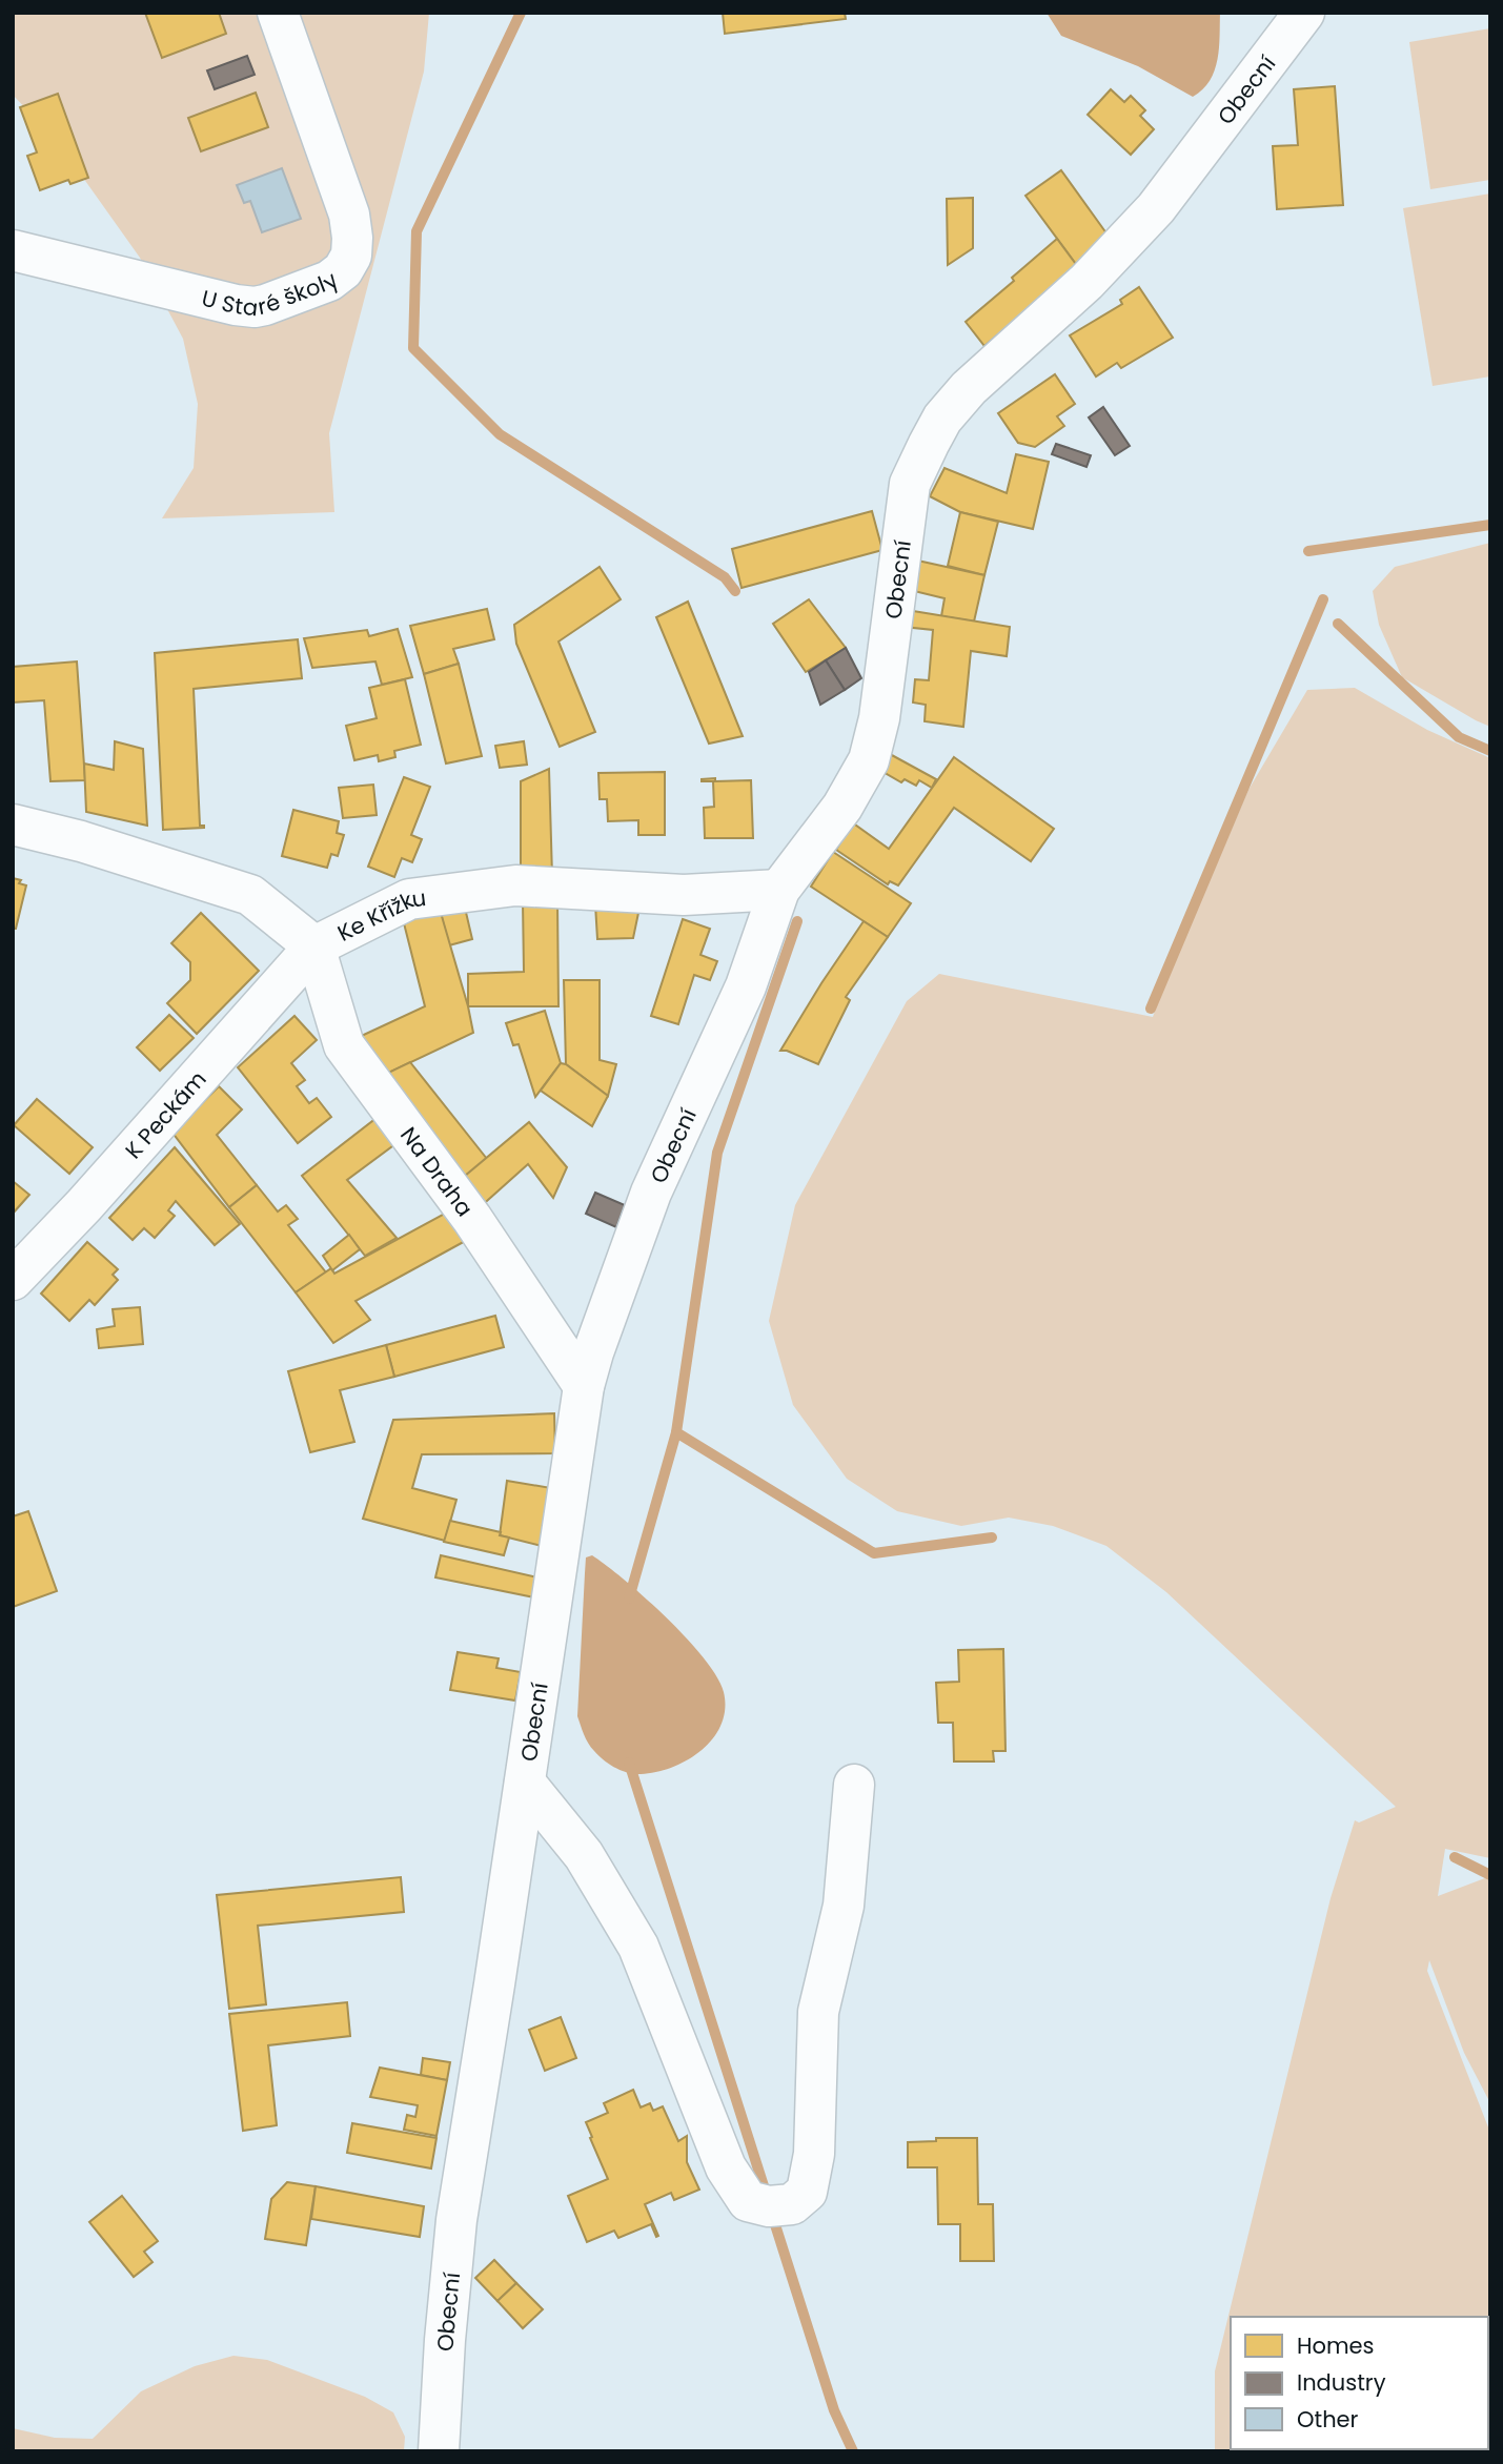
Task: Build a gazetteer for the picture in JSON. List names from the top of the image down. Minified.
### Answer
{"streets":{"street":["Obecní","U Staré školy","Ke Křížku","K Peckám","Na Draha"]},"crossings":[["Obecní","Ke Křížku"],["Obecní","Na Draha"],["Ke Křížku","K Peckám"],["Ke Křížku","Na Draha"],["K Peckám","Na Draha"]],"legend":["Homes","Industry","Other"]}
